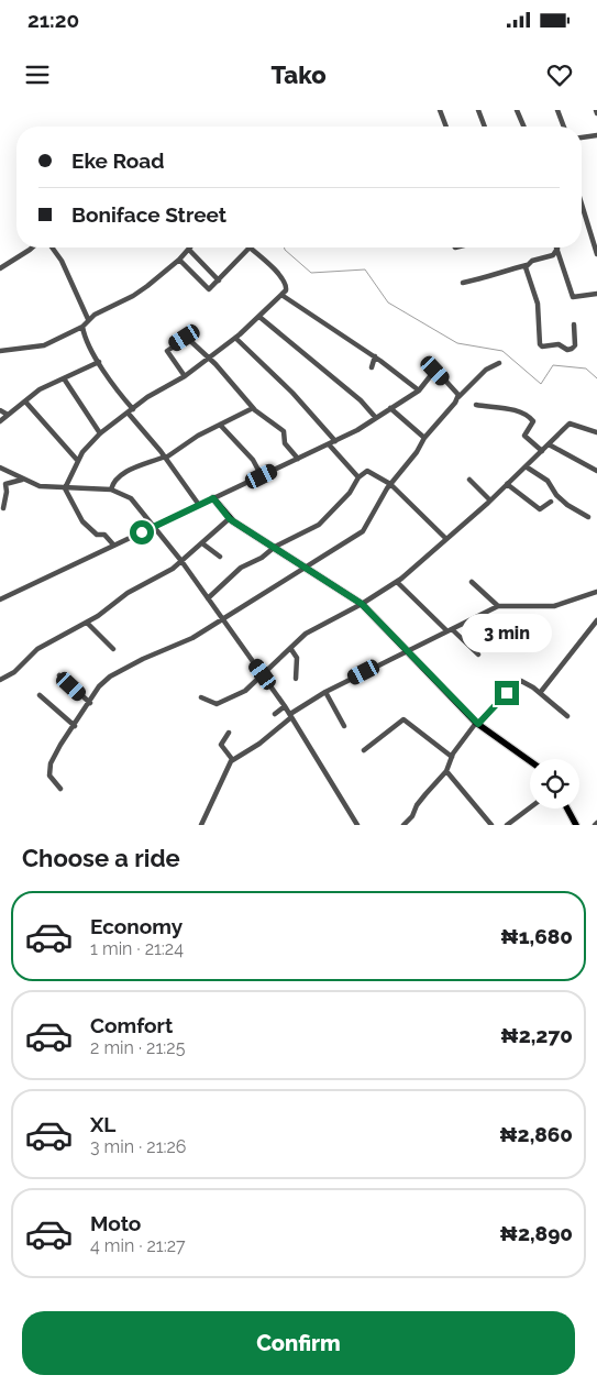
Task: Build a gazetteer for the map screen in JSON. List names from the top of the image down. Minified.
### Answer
{"page":{"status":"21:20","header":"Tako","banner":["Eke Road","Boniface Street"],"bubble":"3 min","heading":"Choose a ride","list":[{"name":"Economy","note":"1 min · 21:24","value":"₦1,680"},{"name":"Comfort","note":"2 min · 21:25","value":"₦2,270"},{"name":"XL","note":"3 min · 21:26","value":"₦2,860"},{"name":"Moto","note":"4 min · 21:27","value":"₦2,890"}],"buttons":"Confirm"}}
